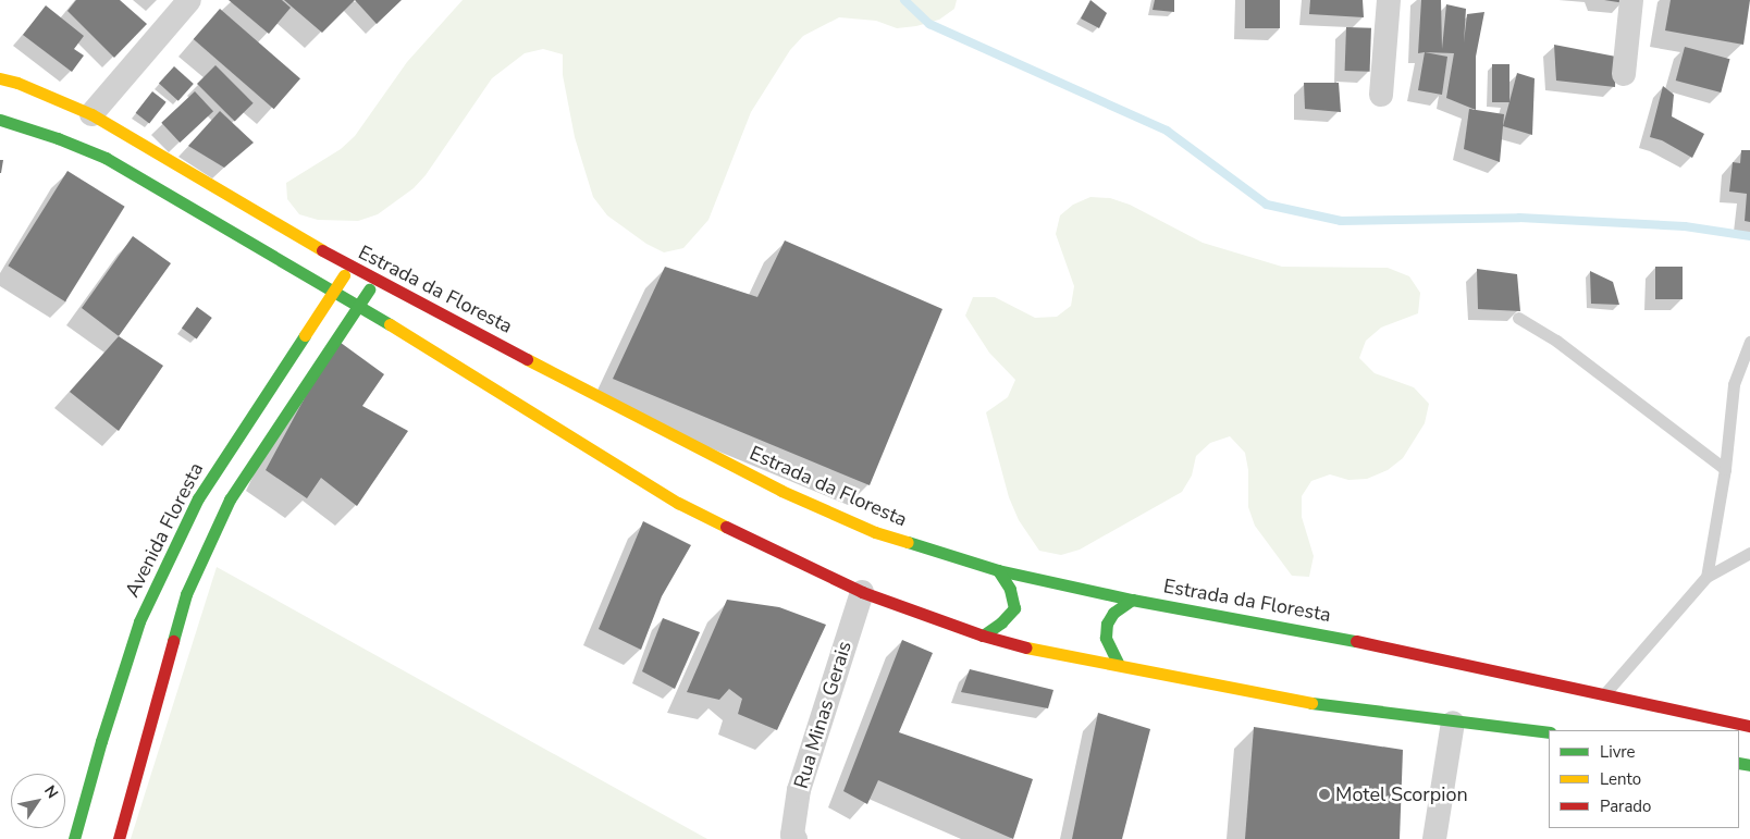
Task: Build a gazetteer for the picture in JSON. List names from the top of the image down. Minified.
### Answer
{"streets":{"main road":["Estrada da Floresta","Avenida Floresta"],"street":["Rua Minas Gerais"]},"crossings":[["Estrada da Floresta","Avenida Floresta"]],"places":["Motel Scorpion"],"legend":["Livre","Lento","Parado"],"north":"top right"}
